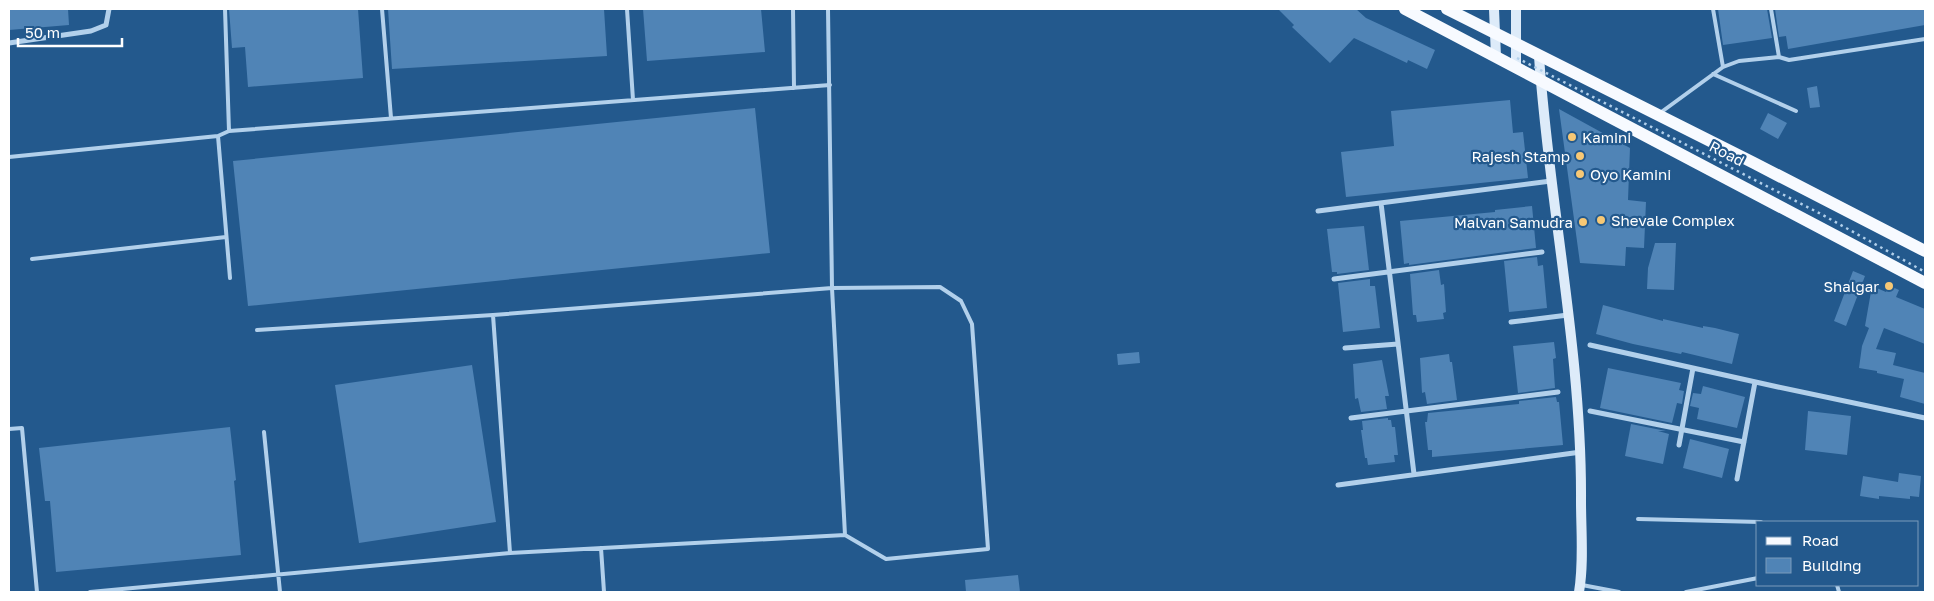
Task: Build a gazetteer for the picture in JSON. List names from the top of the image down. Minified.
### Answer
{"streets":{"path":["Road"]},"places":["Kamini","Rajesh Stamp","Oyo Kamini","Shevale Complex","Malvan Samudra","Shalgar"],"legend":["Road","Building"],"scale_bar":"50 m"}
